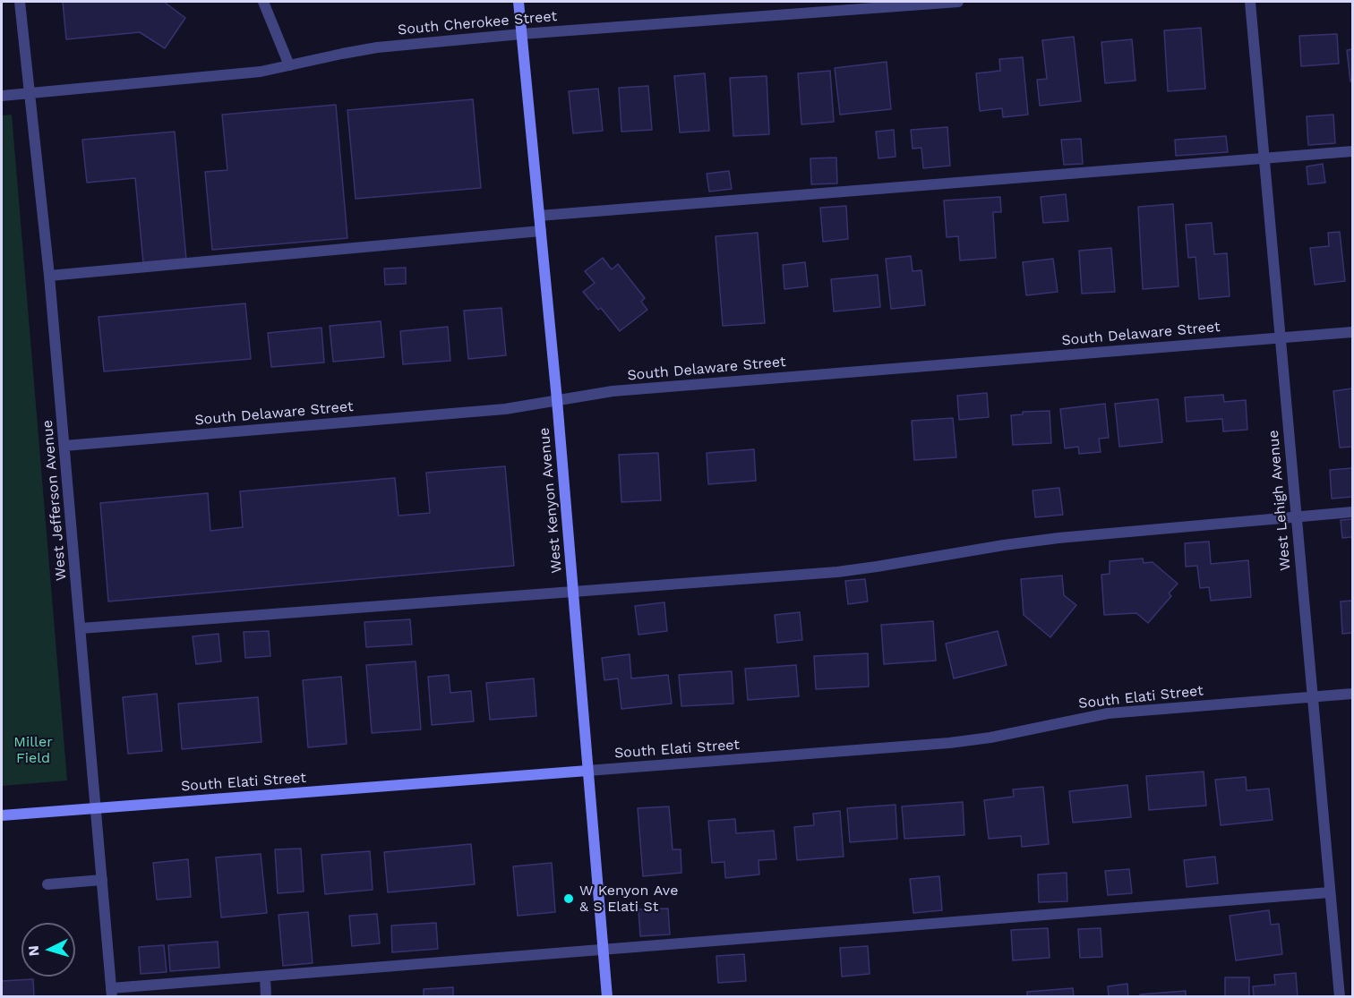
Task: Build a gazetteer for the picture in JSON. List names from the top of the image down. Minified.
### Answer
{"streets":{"street":["South Cherokee Street","South Delaware Street","West Jefferson Avenue","West Kenyon Avenue","West Lehigh Avenue","South Elati Street"]},"crossings":[["South Cherokee Street","West Jefferson Avenue"],["South Cherokee Street","West Kenyon Avenue"],["South Delaware Street","West Jefferson Avenue"],["South Delaware Street","West Kenyon Avenue"],["South Delaware Street","West Lehigh Avenue"],["West Jefferson Avenue","South Elati Street"],["West Kenyon Avenue","South Elati Street"],["West Lehigh Avenue","South Elati Street"]],"parks":["Miller Field"],"places":["W Kenyon Ave & S Elati St"],"north":"left"}
